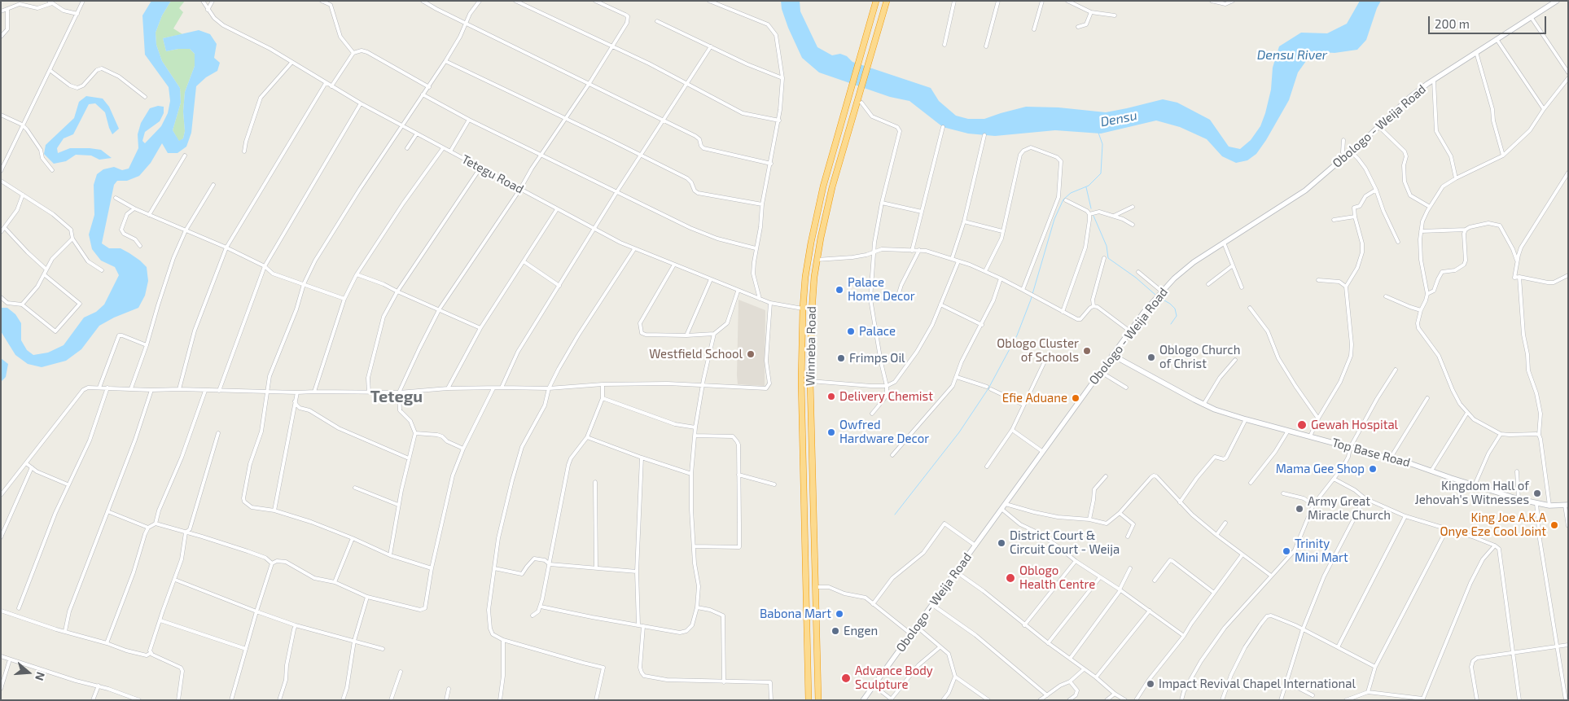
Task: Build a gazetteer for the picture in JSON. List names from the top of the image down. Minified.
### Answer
{"streets":{"highway":["Winneba Road"],"street":["Obologo - Weija Road","Tetegu Road","Top Base Road"]},"crossings":[["Obologo - Weija Road","Top Base Road"],["Tetegu Road","Winneba Road"]],"districts":["Tetegu"],"water":["Densu River","Densu"],"places":["Palace Home Decor","Palace","Oblogo Cluster of Schools","Westfield School","Oblogo Church of Christ","Frimps Oil","Delivery Chemist","Efie Aduane","Gewah Hospital","Owfred Hardware Decor","Mama Gee Shop","Kingdom Hall of Jehovah's Witnesses","Army Great Miracle Church","King Joe A.K.A Onye Eze Cool Joint","District Court & Circuit Court - Weija","Trinity Mini Mart","Oblogo Health Centre","Babona Mart","Engen","Advance Body Sculpture","Impact Revival Chapel International"],"scale_bar":"200 m","north":"right"}
